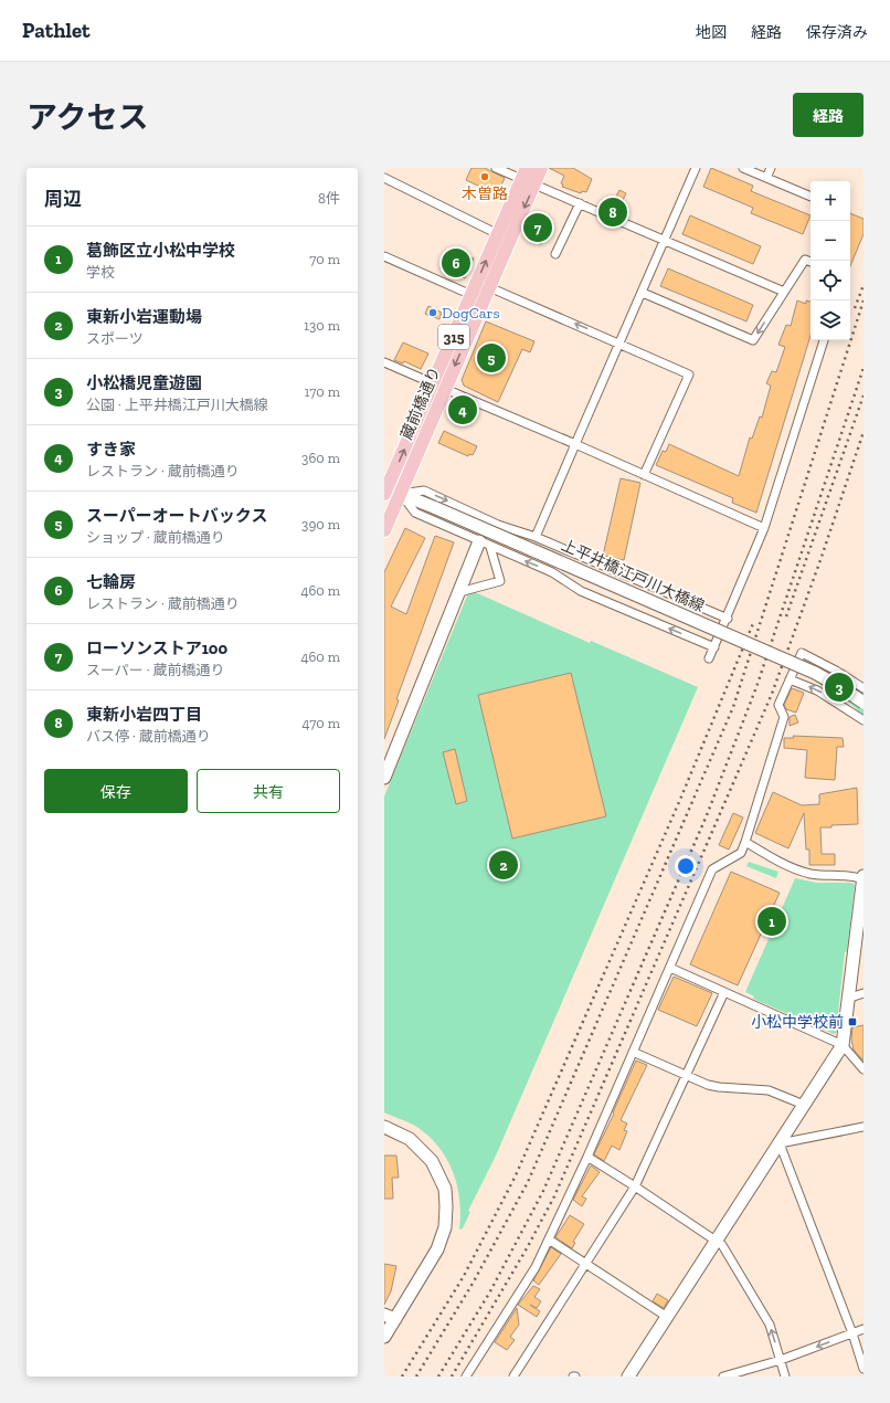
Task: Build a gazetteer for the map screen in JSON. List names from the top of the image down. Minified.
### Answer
{"streets":{"main road":["315","蔵前橋通り"],"street":["上平井橋江戸川大橋線"]},"crossings":[["蔵前橋通り","上平井橋江戸川大橋線"]],"places":{"other":["木曽路","DogCars"],"transit":["小松中学校前"]},"page":{"header":"Pathlet","nav":["地図","経路","保存済み"],"title":"アクセス","buttons":["経路",["保存","共有"]],"heading":["周辺","8件"],"map_buttons":["+","−"],"pins":["8","7","6","5","4","3","2","1"],"list":[{"mark":"1","name":"葛飾区立小松中学校","note":"学校","value":"70 m"},{"mark":"2","name":"東新小岩運動場","note":"スポーツ","value":"130 m"},{"mark":"3","name":"小松橋児童遊園","note":"公園 · 上平井橋江戸川大橋線","value":"170 m"},{"mark":"4","name":"すき家","note":"レストラン · 蔵前橋通り","value":"360 m"},{"mark":"5","name":"スーパーオートバックス","note":"ショップ · 蔵前橋通り","value":"390 m"},{"mark":"6","name":"七輪房","note":"レストラン · 蔵前橋通り","value":"460 m"},{"mark":"7","name":"ローソンストア100","note":"スーパー · 蔵前橋通り","value":"460 m"},{"mark":"8","name":"東新小岩四丁目","note":"バス停 · 蔵前橋通り","value":"470 m"}]}}
